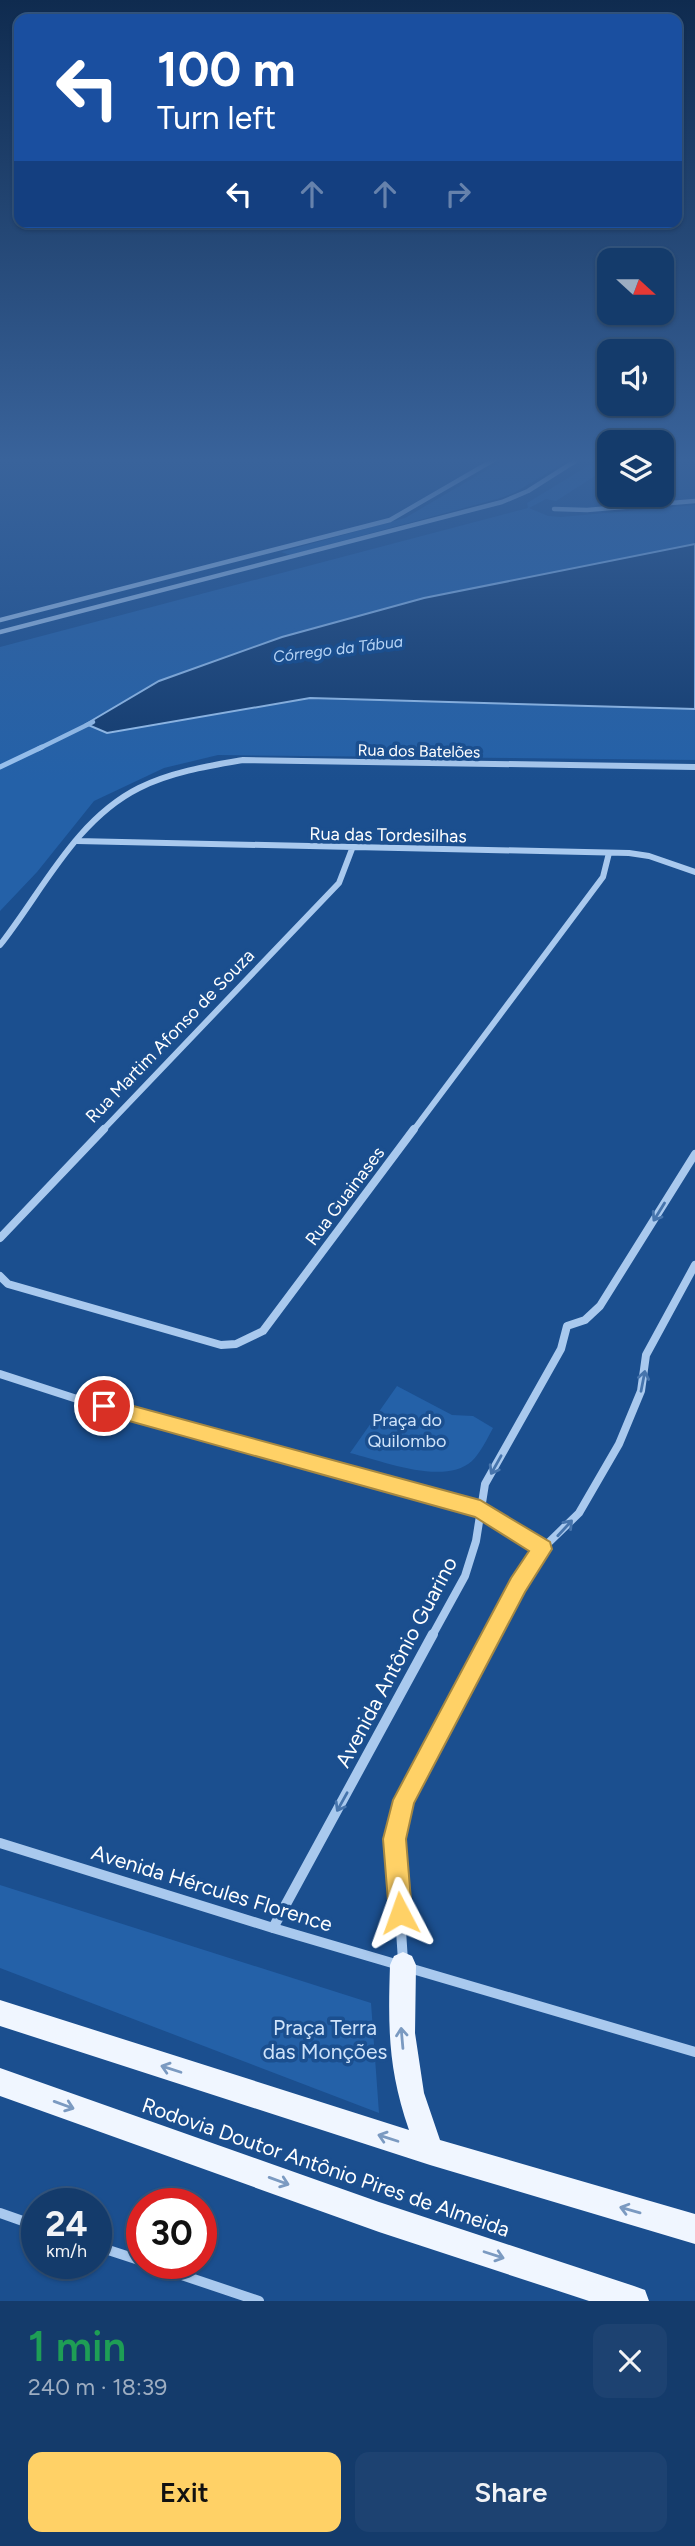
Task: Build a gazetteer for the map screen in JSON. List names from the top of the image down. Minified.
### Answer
{"streets":{"main road":["Rodovia Doutor Antônio Pires de Almeida"],"street":["Rua dos Batelões","Rua das Tordesilhas","Rua Martim Afonso de Souza","Rua Guainases","Avenida Antônio Guarino","Avenida Hércules Florence"]},"crossings":[["Rua dos Batelões","Rua das Tordesilhas"],["Rua das Tordesilhas","Rua Martim Afonso de Souza"],["Rua das Tordesilhas","Rua Guainases"],["Avenida Antônio Guarino","Avenida Hércules Florence"]],"water":["Córrego da Tábua"],"parks":["Praça do Quilombo","Praça Terra das Monções"],"north":"right","page":{"turn":["100 m","Turn left"],"speed":"24 km/h","limit":"30","heading":["1 min","240 m · 18:39"],"buttons":["Exit","Share"]}}
